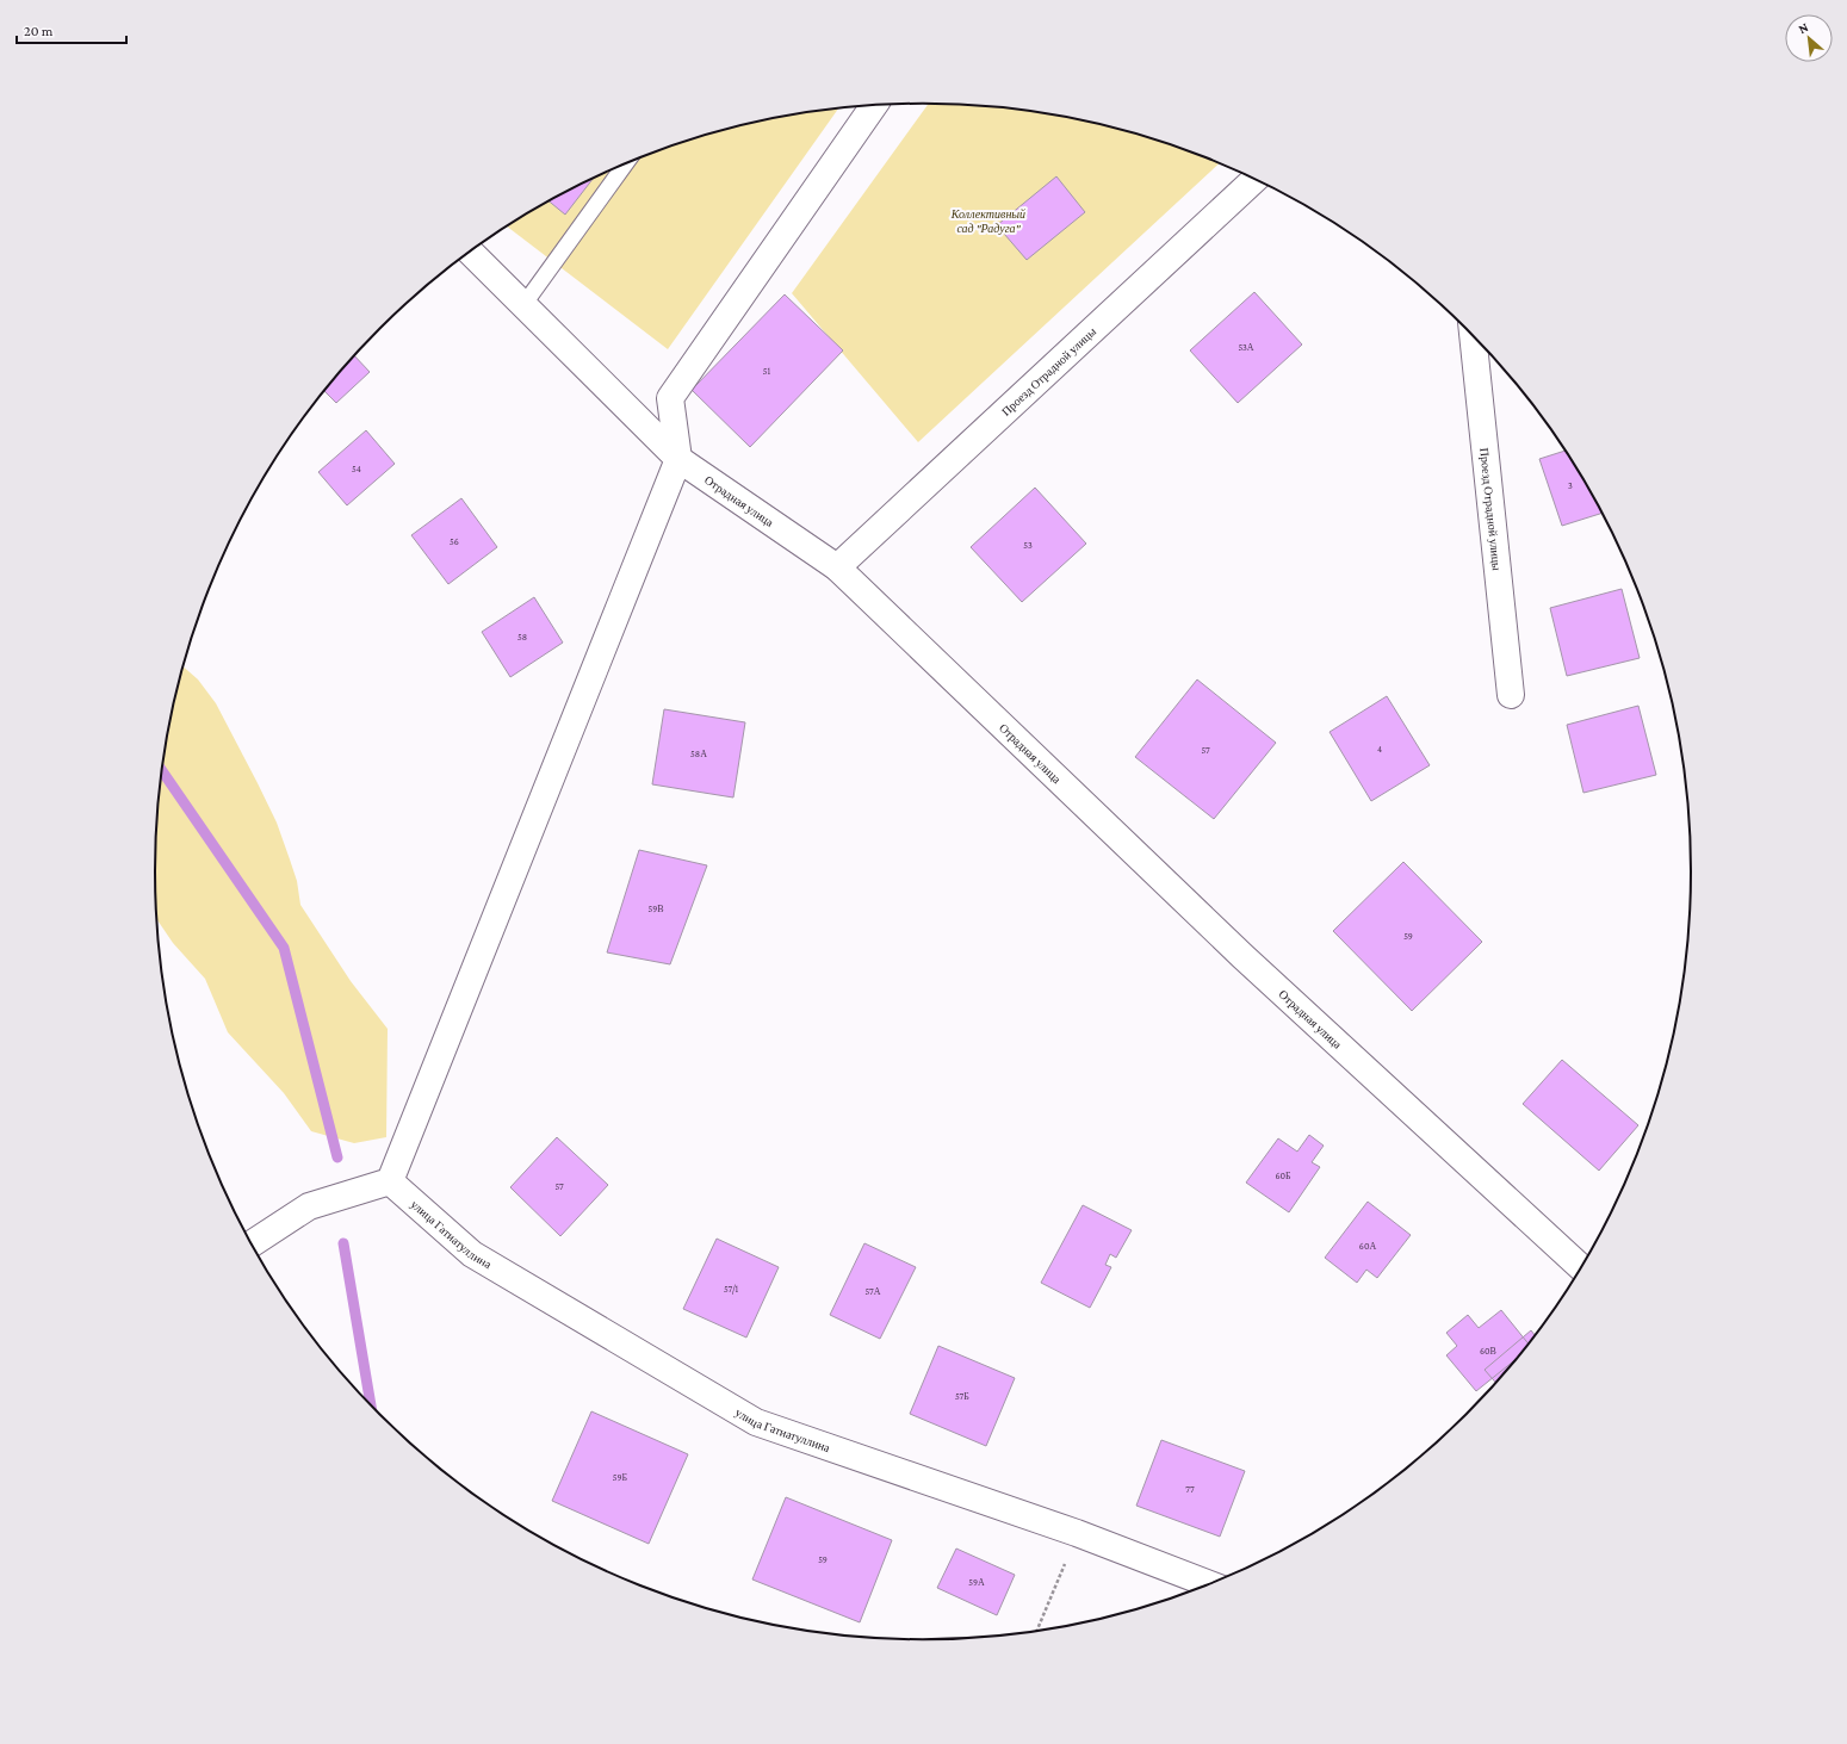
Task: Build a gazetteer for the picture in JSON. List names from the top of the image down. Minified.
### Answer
{"streets":{"street":["Проезд Отрадной улицы","Отрадная улица","улица Гатиатуллина"]},"crossings":[["Проезд Отрадной улицы","Отрадная улица"]],"parks":["Коллективный сад \"Радуга\""],"house_numbers":["53А","51","54","3","56","53","58","4","57","58А","59В","59","60Б","57","60А","57/1","57А","60В","57Б","59Б","77","59","59А"],"scale_bar":"20 m","north":"top left"}
